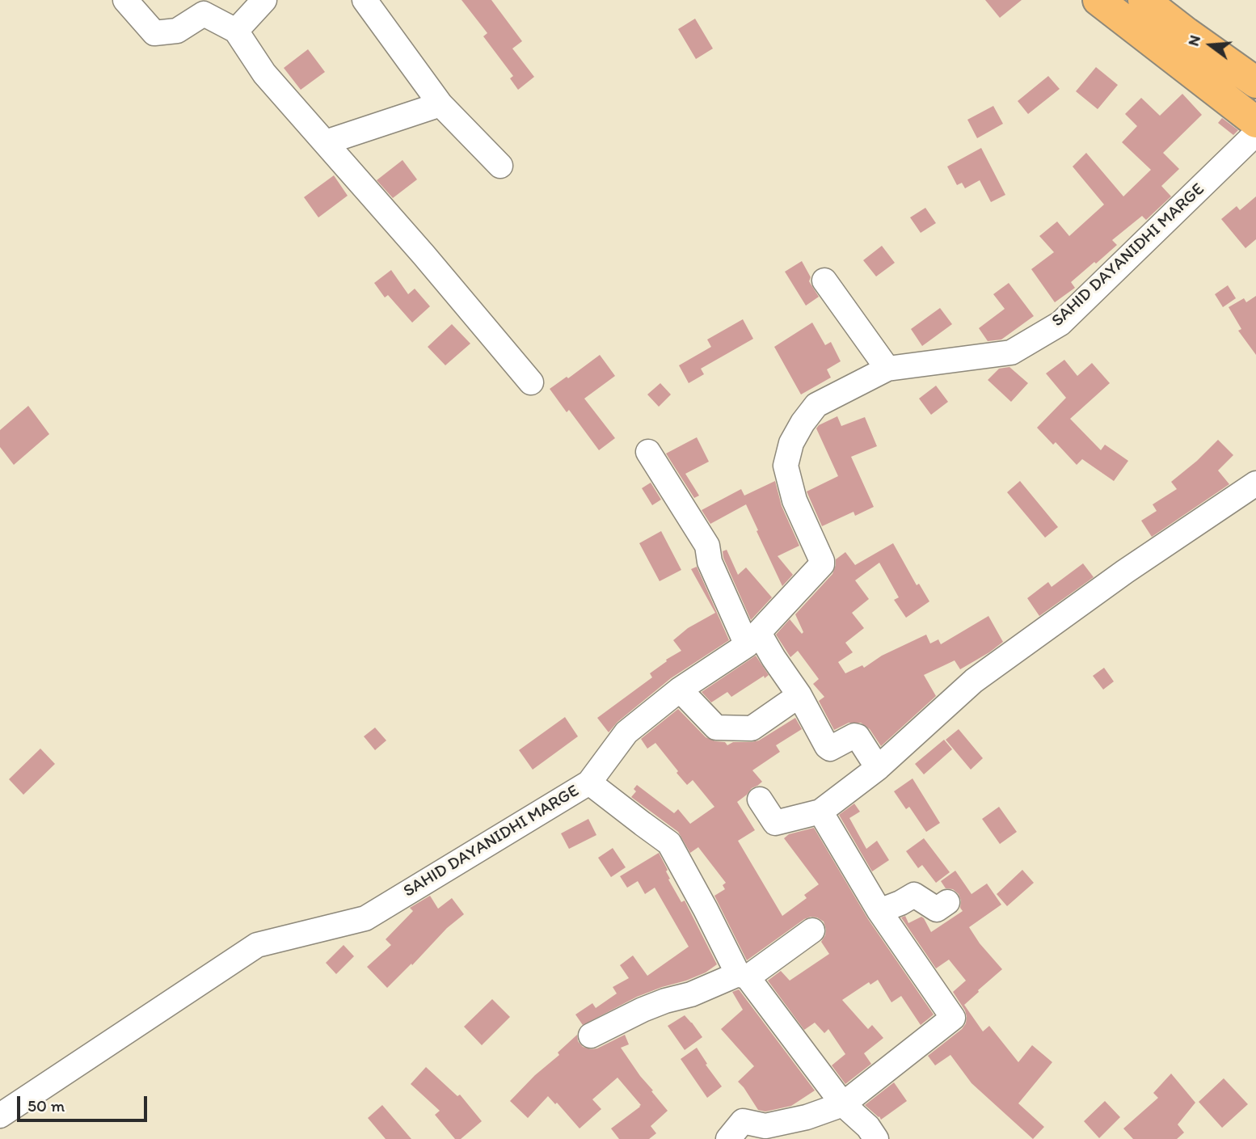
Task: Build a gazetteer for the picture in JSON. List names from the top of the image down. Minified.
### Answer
{"streets":{"street":["SAHID DAYANIDHI MARGE"]},"scale_bar":"50 m","north":"left"}
